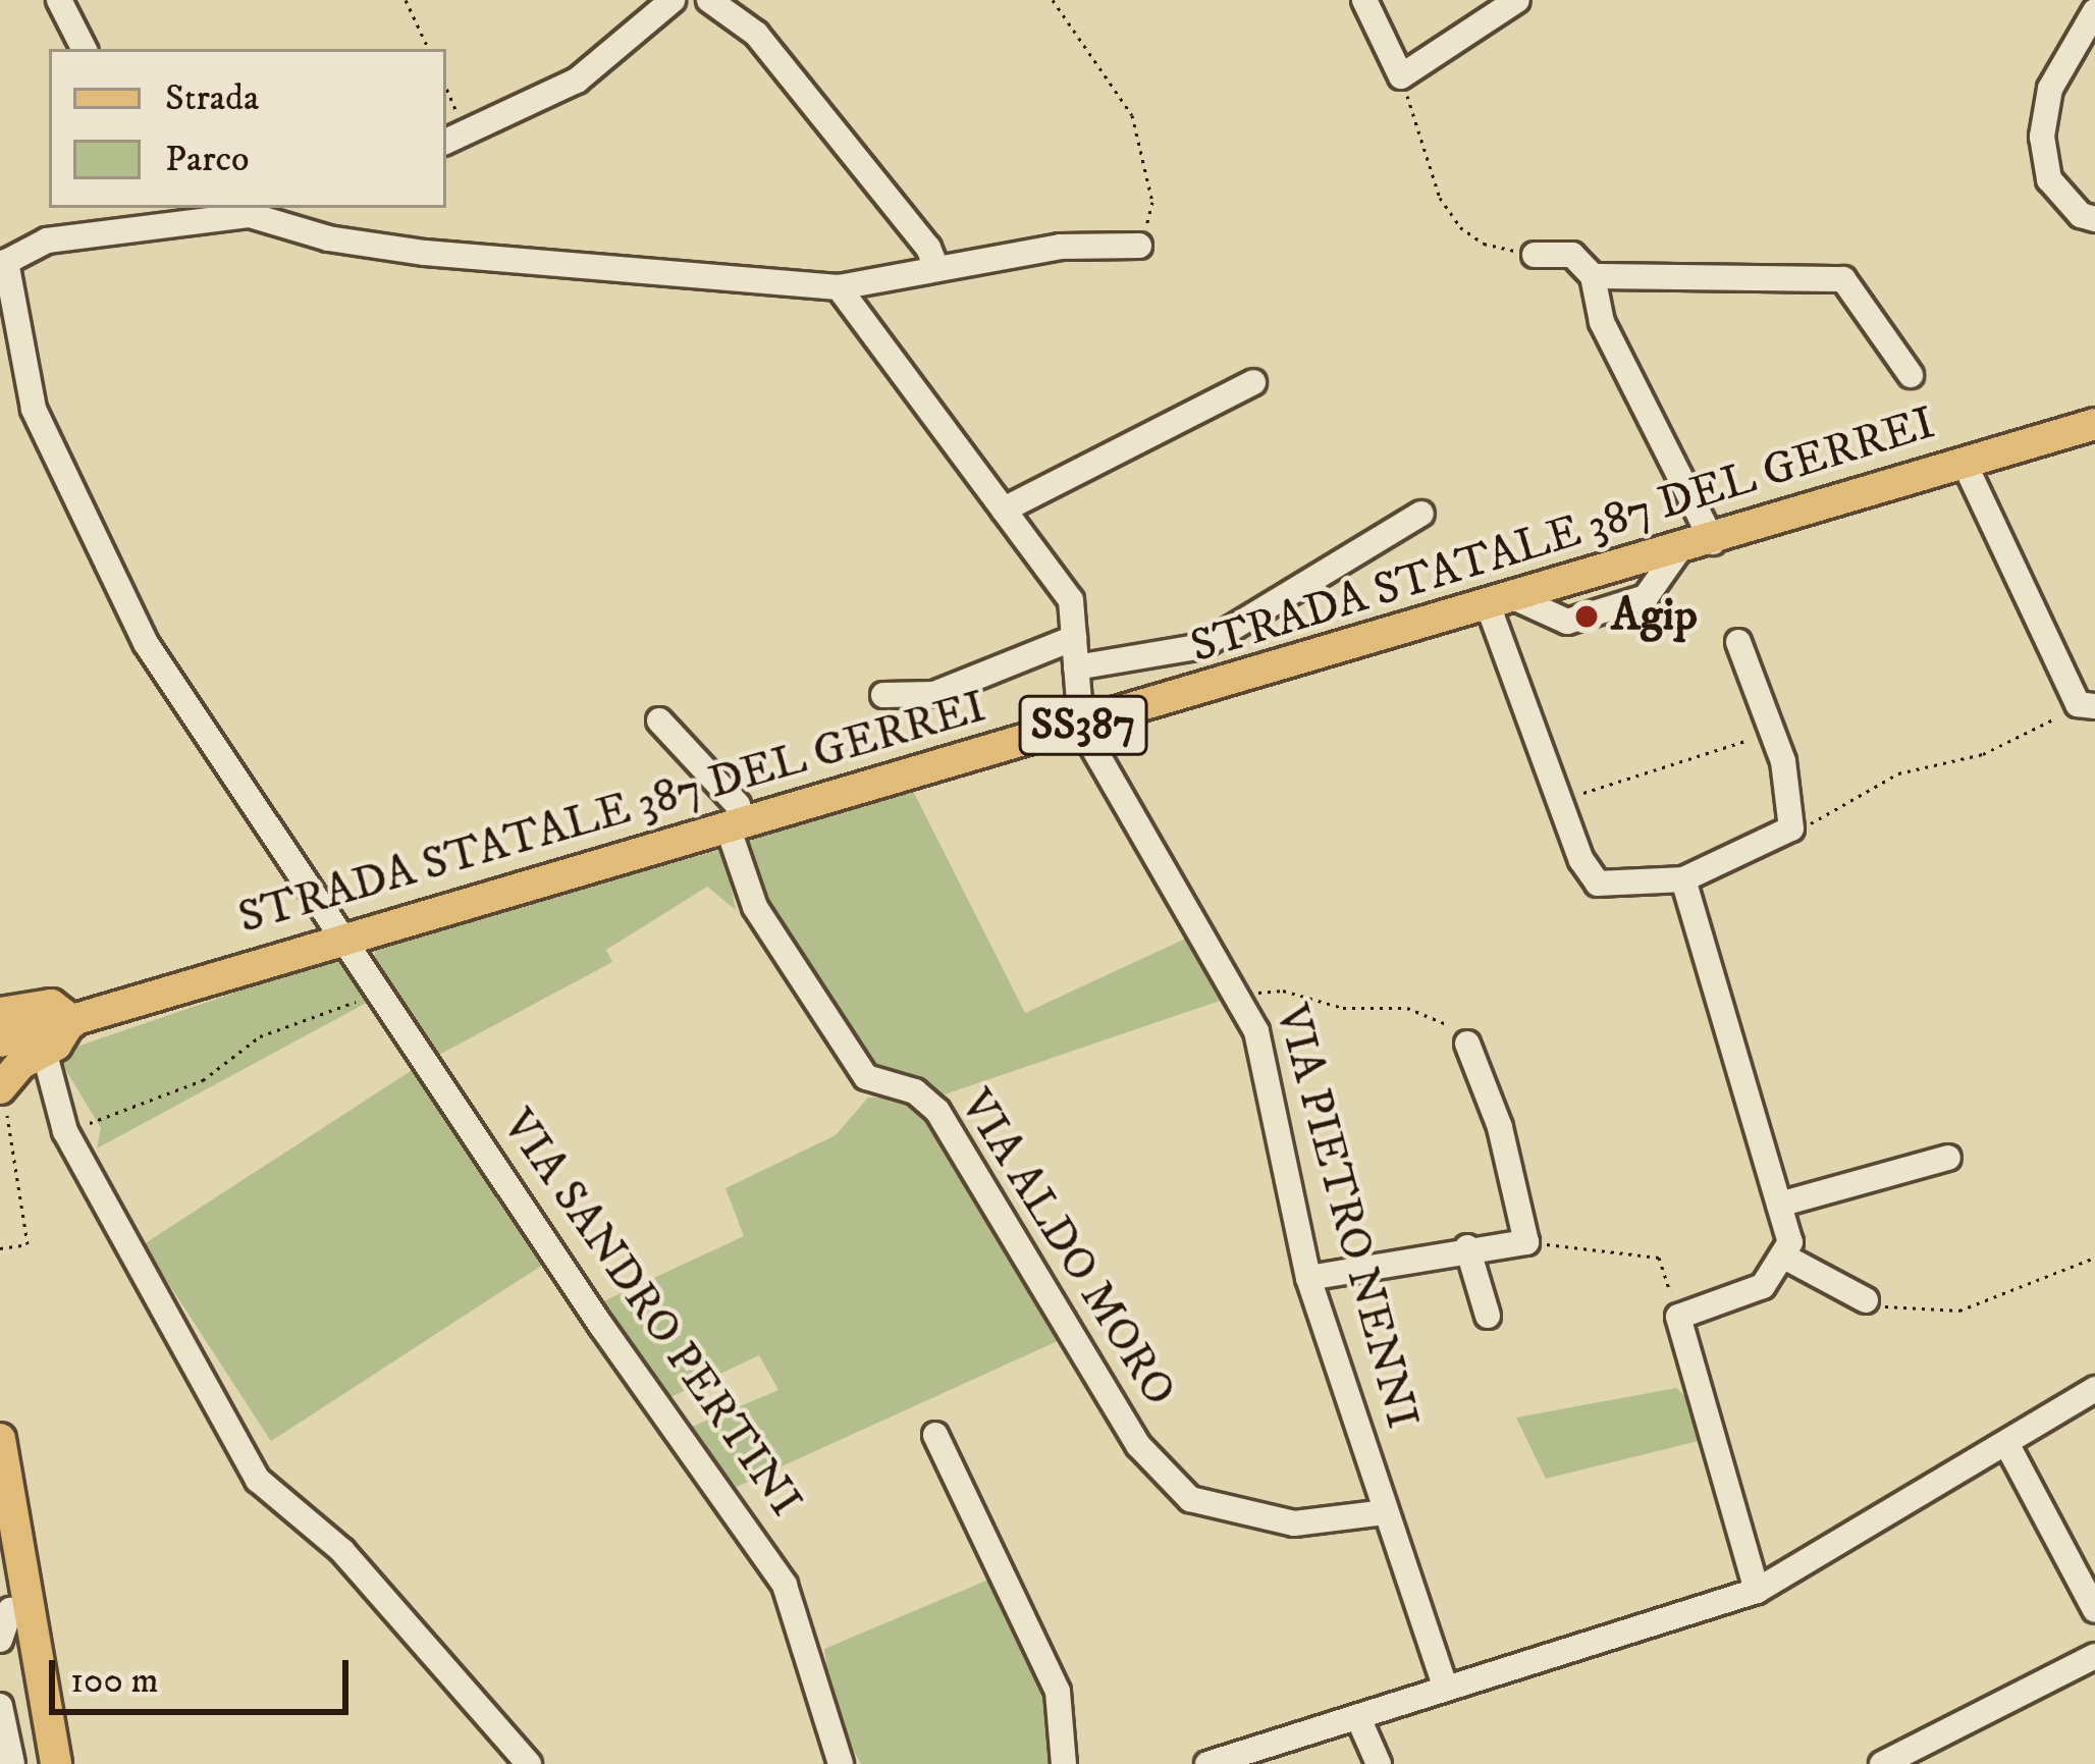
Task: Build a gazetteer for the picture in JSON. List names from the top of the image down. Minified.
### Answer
{"streets":{"main road":["STRADA STATALE 387 DEL GERREI","SS387"],"street":["VIA PIETRO NENNI","VIA ALDO MORO","VIA SANDRO PERTINI"]},"crossings":[["STRADA STATALE 387 DEL GERREI","VIA PIETRO NENNI"],["STRADA STATALE 387 DEL GERREI","VIA ALDO MORO"],["STRADA STATALE 387 DEL GERREI","VIA SANDRO PERTINI"],["VIA PIETRO NENNI","VIA ALDO MORO"]],"places":["Agip"],"legend":["Strada","Parco"],"scale_bar":"100 m"}
